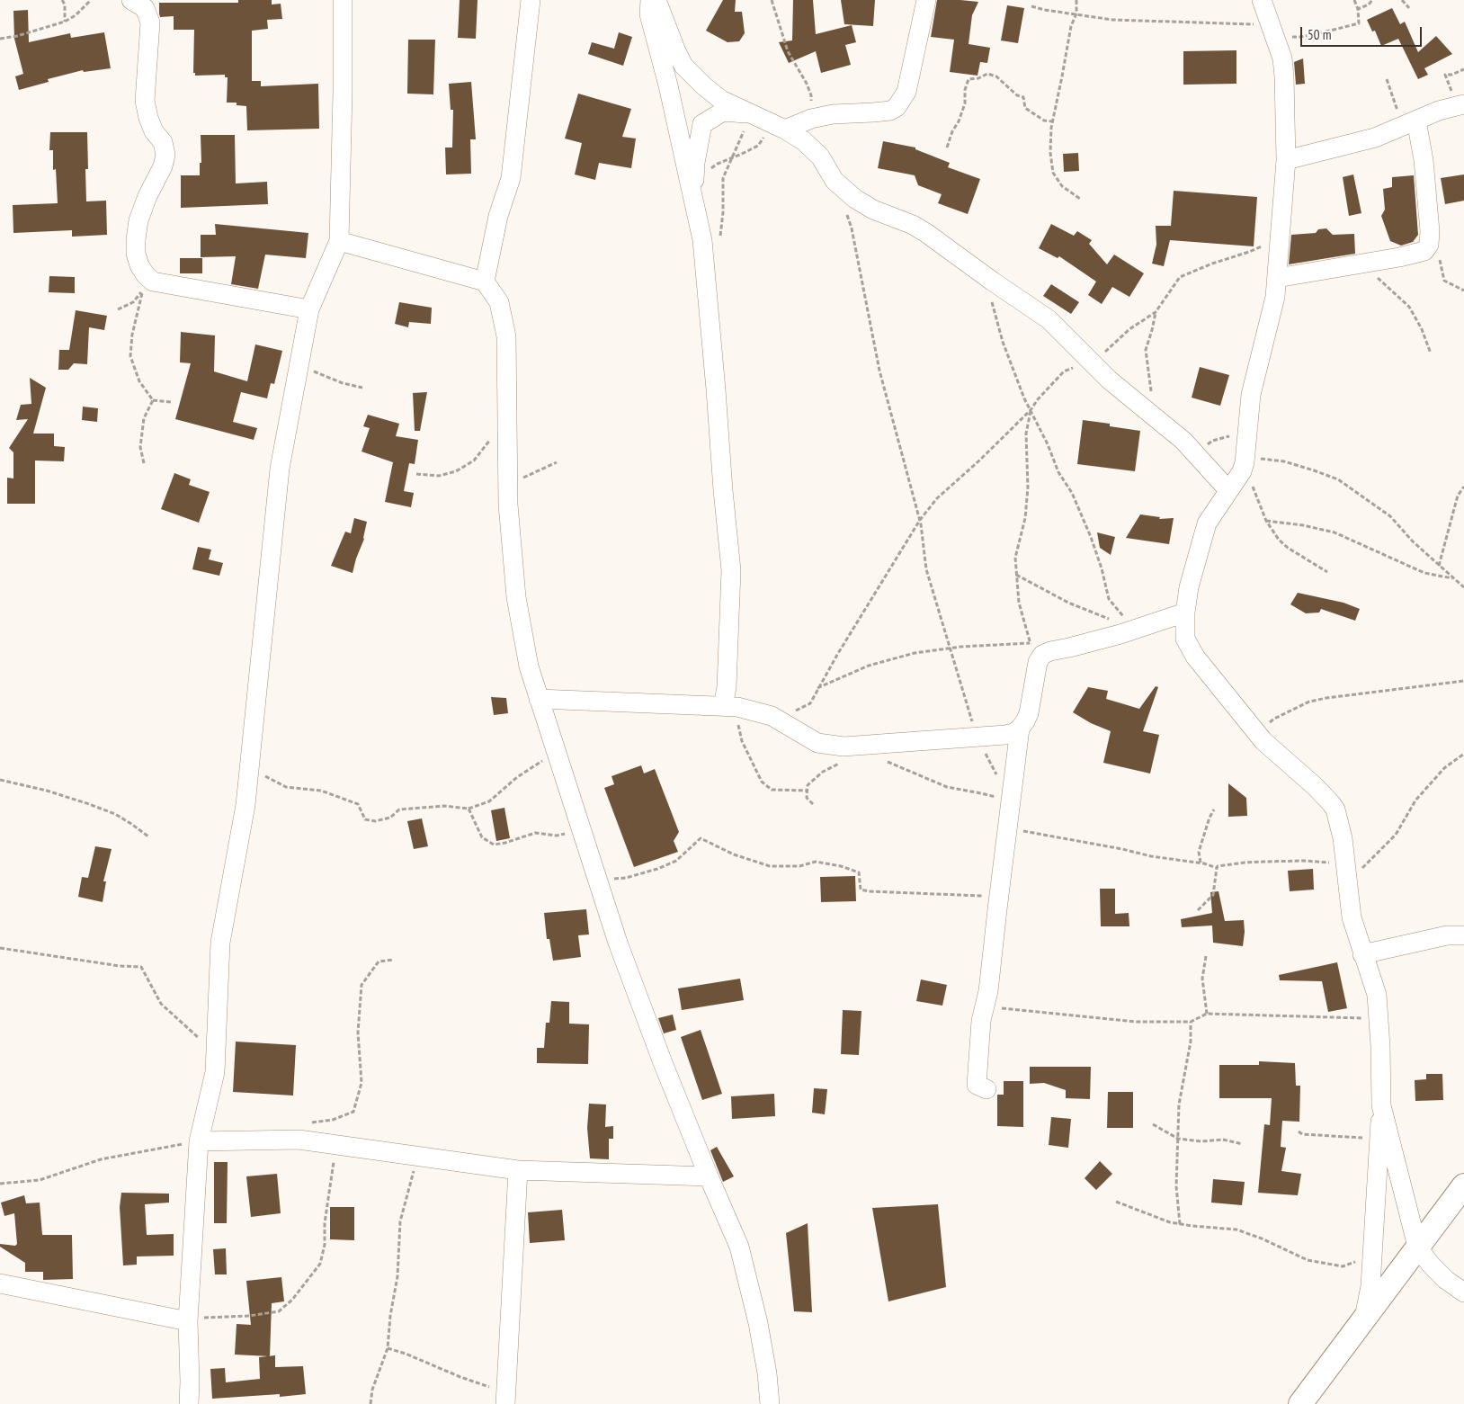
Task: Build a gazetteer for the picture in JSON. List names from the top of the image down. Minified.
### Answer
{"scale_bar":"50 m"}
